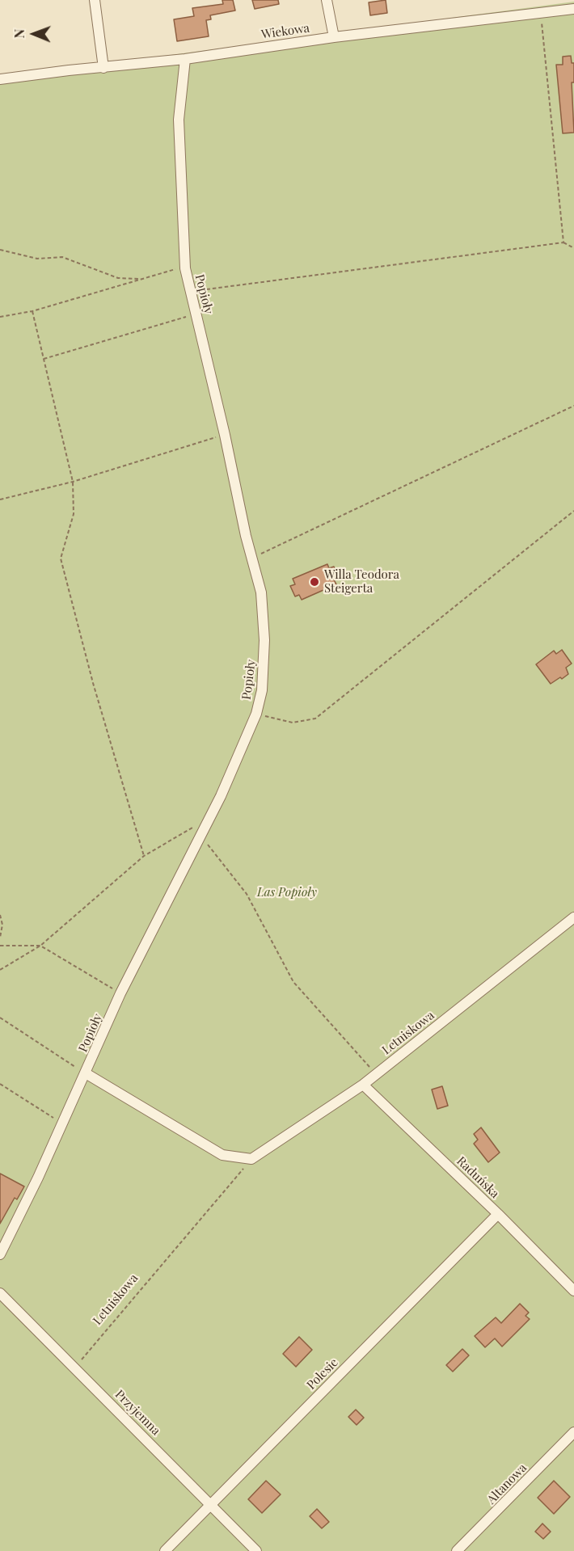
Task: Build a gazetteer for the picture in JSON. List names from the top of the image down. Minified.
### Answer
{"streets":{"street":["Wiekowa","Popioły","Letniskowa","Raduńska","Polesie","Przyjemna","Altanowa"]},"crossings":[["Wiekowa","Popioły"],["Letniskowa","Raduńska"],["Letniskowa","Przyjemna"],["Raduńska","Polesie"],["Polesie","Przyjemna"]],"parks":["Las Popioły"],"places":["Willa Teodora Steigerta"],"north":"left"}
